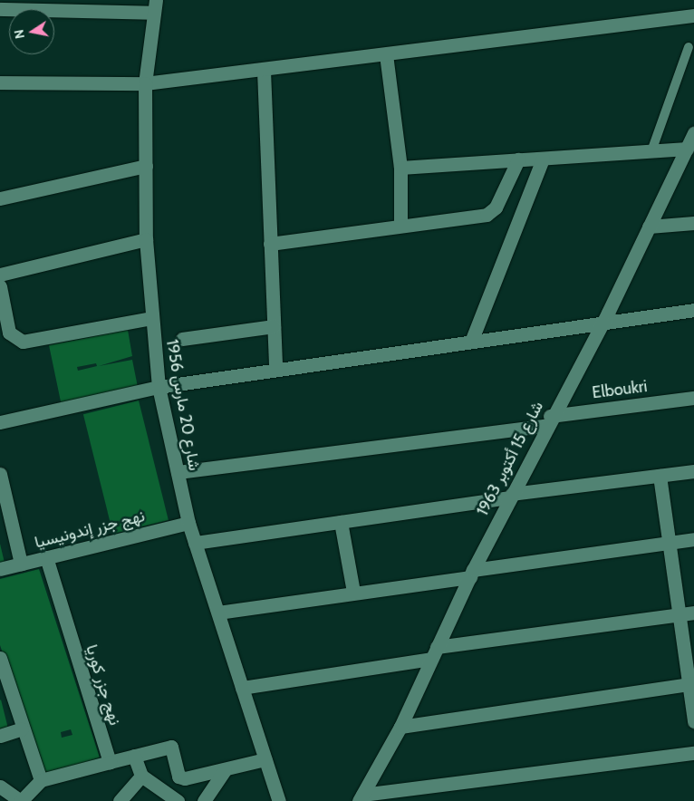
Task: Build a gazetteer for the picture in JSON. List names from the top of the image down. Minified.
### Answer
{"streets":{"street":["Elboukri","شارع 20 مارس 1956","شارع 15 أكتوبر 1963","نهج جزر إندونيسيا","نهج جزر كوريا"]},"crossings":[["Elboukri","شارع 20 مارس 1956"],["Elboukri","شارع 15 أكتوبر 1963"],["شارع 20 مارس 1956","نهج جزر إندونيسيا"],["نهج جزر إندونيسيا","نهج جزر كوريا"]],"north":"left"}
